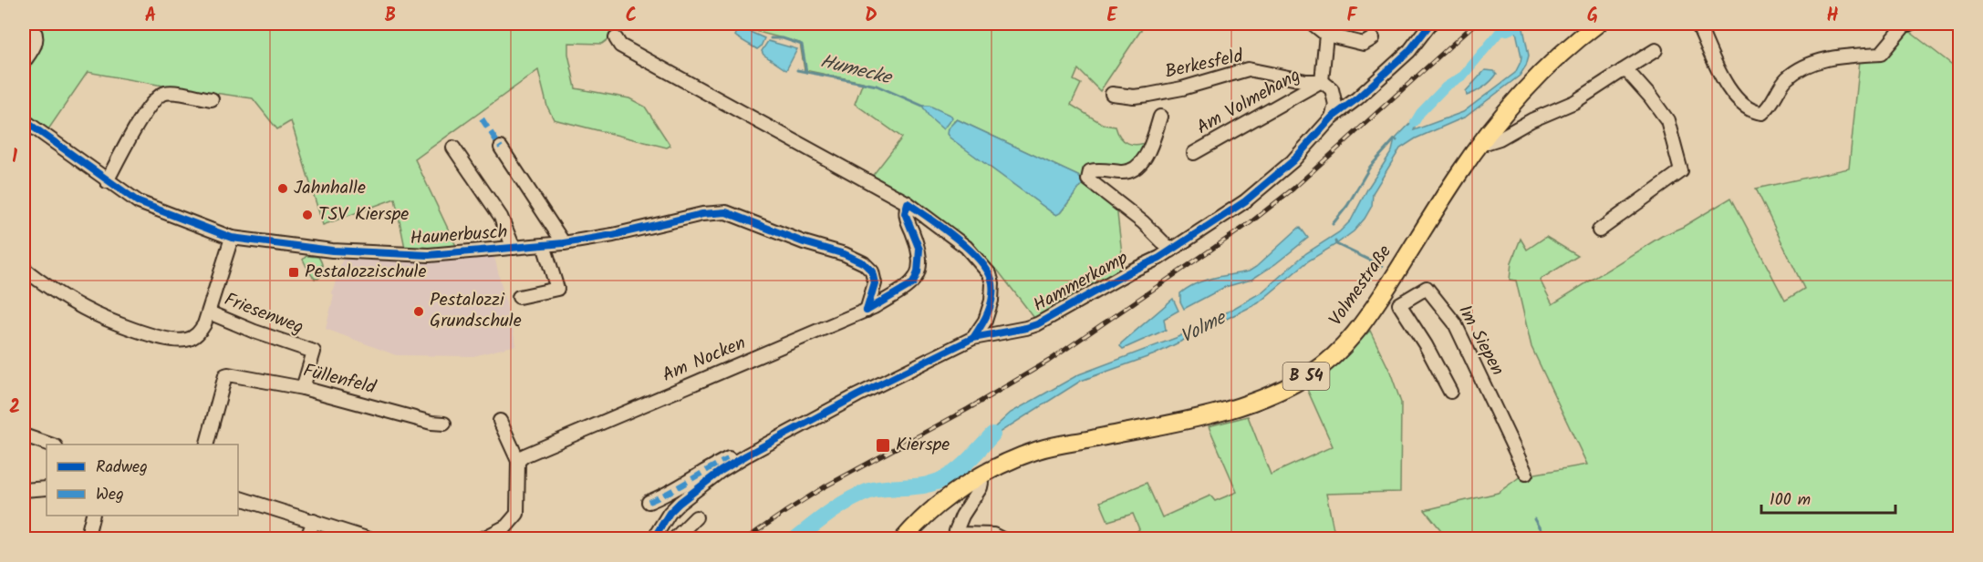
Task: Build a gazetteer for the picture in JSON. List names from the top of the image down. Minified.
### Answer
{"streets":{"main road":["Volmestraße","B 54"],"street":["Berkesfeld","Am Volmehang","Haunerbusch","Hammerkamp","Friesenweg","Im Siepen","Am Nocken","Füllenfeld"]},"crossings":[["Berkesfeld","Am Volmehang"],["Haunerbusch","Friesenweg"],["Haunerbusch","Am Nocken"],["Friesenweg","Füllenfeld"]],"water":["Humecke","Volme"],"places":{"other":["Jahnhalle","TSV Kierspe","Pestalozzi Grundschule"],"transit":["Pestalozzischule","Kierspe"]},"legend":["Radweg","Weg"],"scale_bar":"100 m","grid":{"columns":["A","B","C","D","E","F","G","H"],"rows":["1","2"]}}
